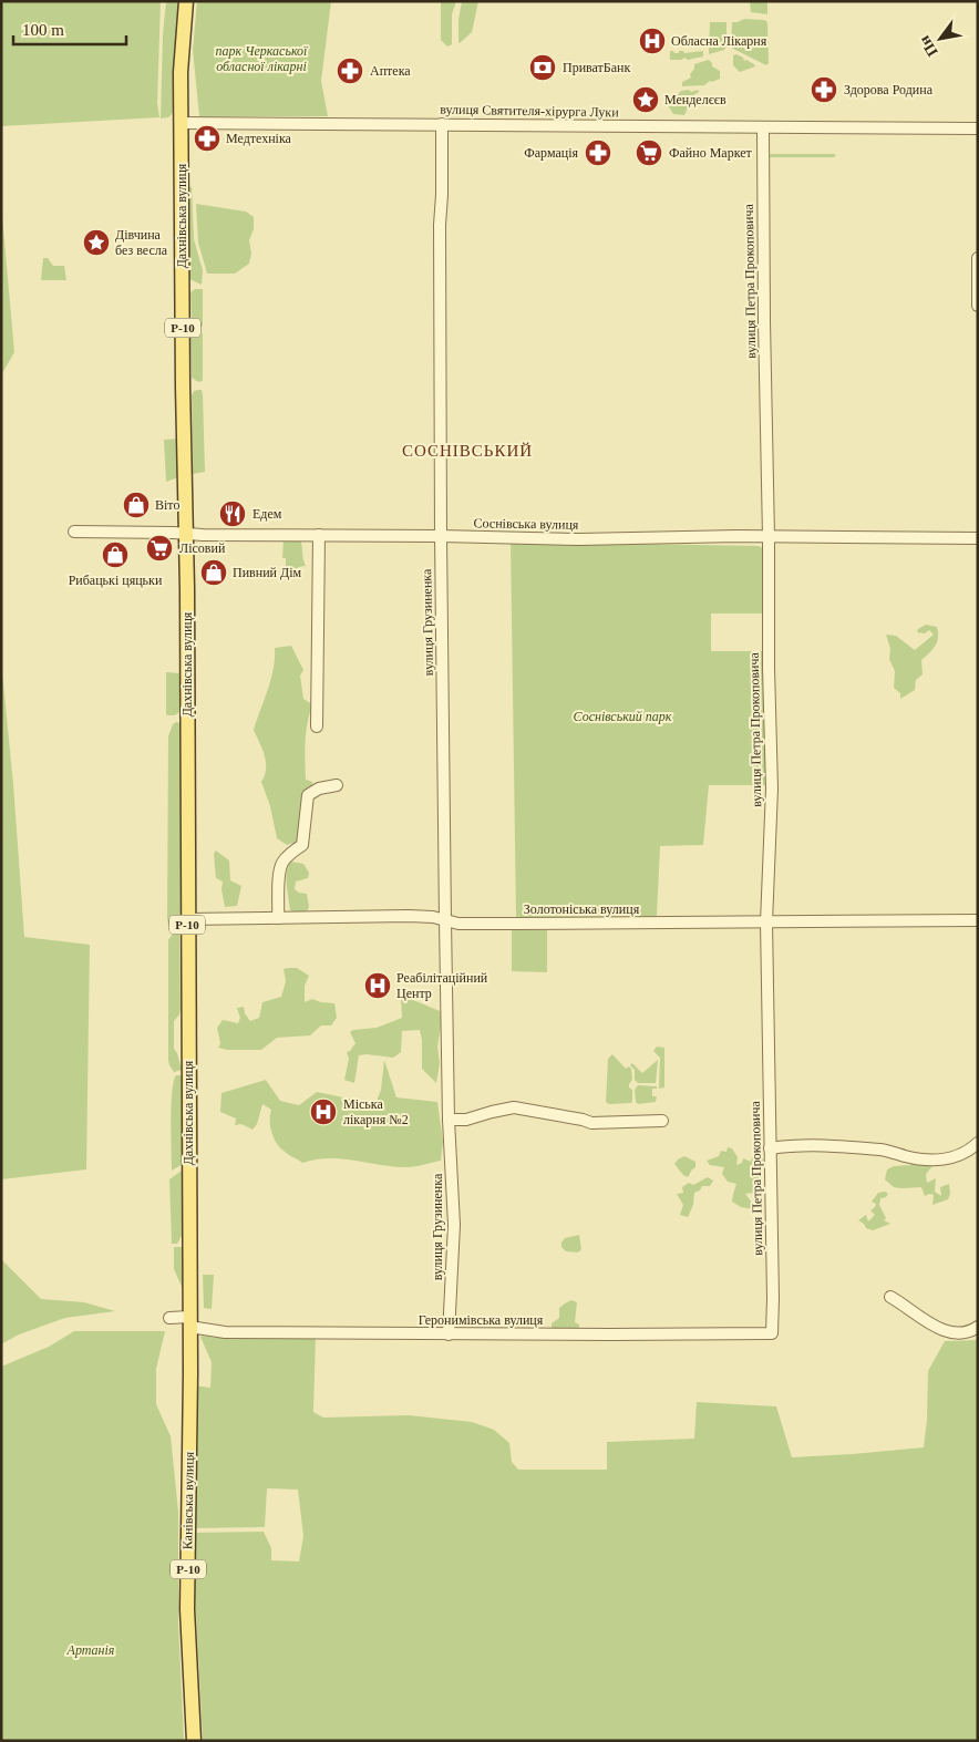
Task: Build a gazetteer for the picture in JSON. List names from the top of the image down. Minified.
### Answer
{"streets":{"main road":["Дахнівська вулиця","Р-10","Канівська вулиця"],"street":["вулиця Святителя-хірурга Луки","вулиця Петра Прокоповича","Соснівська вулиця","вулиця Грузиненка","Золотоніська вулиця","Геронимівська вулиця"]},"crossings":[["вулиця Святителя-хірурга Луки","Дахнівська вулиця"],["вулиця Святителя-хірурга Луки","вулиця Петра Прокоповича"],["вулиця Святителя-хірурга Луки","вулиця Грузиненка"],["Дахнівська вулиця","Соснівська вулиця"],["Дахнівська вулиця","Золотоніська вулиця"],["Дахнівська вулиця","Геронимівська вулиця"],["Дахнівська вулиця","Канівська вулиця"],["вулиця Петра Прокоповича","Соснівська вулиця"],["вулиця Петра Прокоповича","Золотоніська вулиця"],["вулиця Петра Прокоповича","Геронимівська вулиця"],["Соснівська вулиця","вулиця Грузиненка"],["вулиця Грузиненка","Золотоніська вулиця"],["вулиця Грузиненка","Геронимівська вулиця"],["Геронимівська вулиця","Канівська вулиця"]],"districts":["СОСНІВСЬКИЙ"],"parks":["парк Черкаської обласної лікарні","Соснівський парк","Артанія"],"places":{"hospital":["Обласна Лікарня","Реабілітаційний Центр","Міська лікарня №2"],"bank":["ПриватБанк"],"pharmacy":["Аптека","Здорова Родина","Медтехніка","Фармація"],"place":["Менделєєв","Дівчина без весла"],"supermarket":["Файно Маркет","Лісовий"],"shop":["Віто","Рибацькі цяцьки","Пивний Дім"],"restaurant":["Едем"]},"scale_bar":"100 m","north":"bottom left"}
